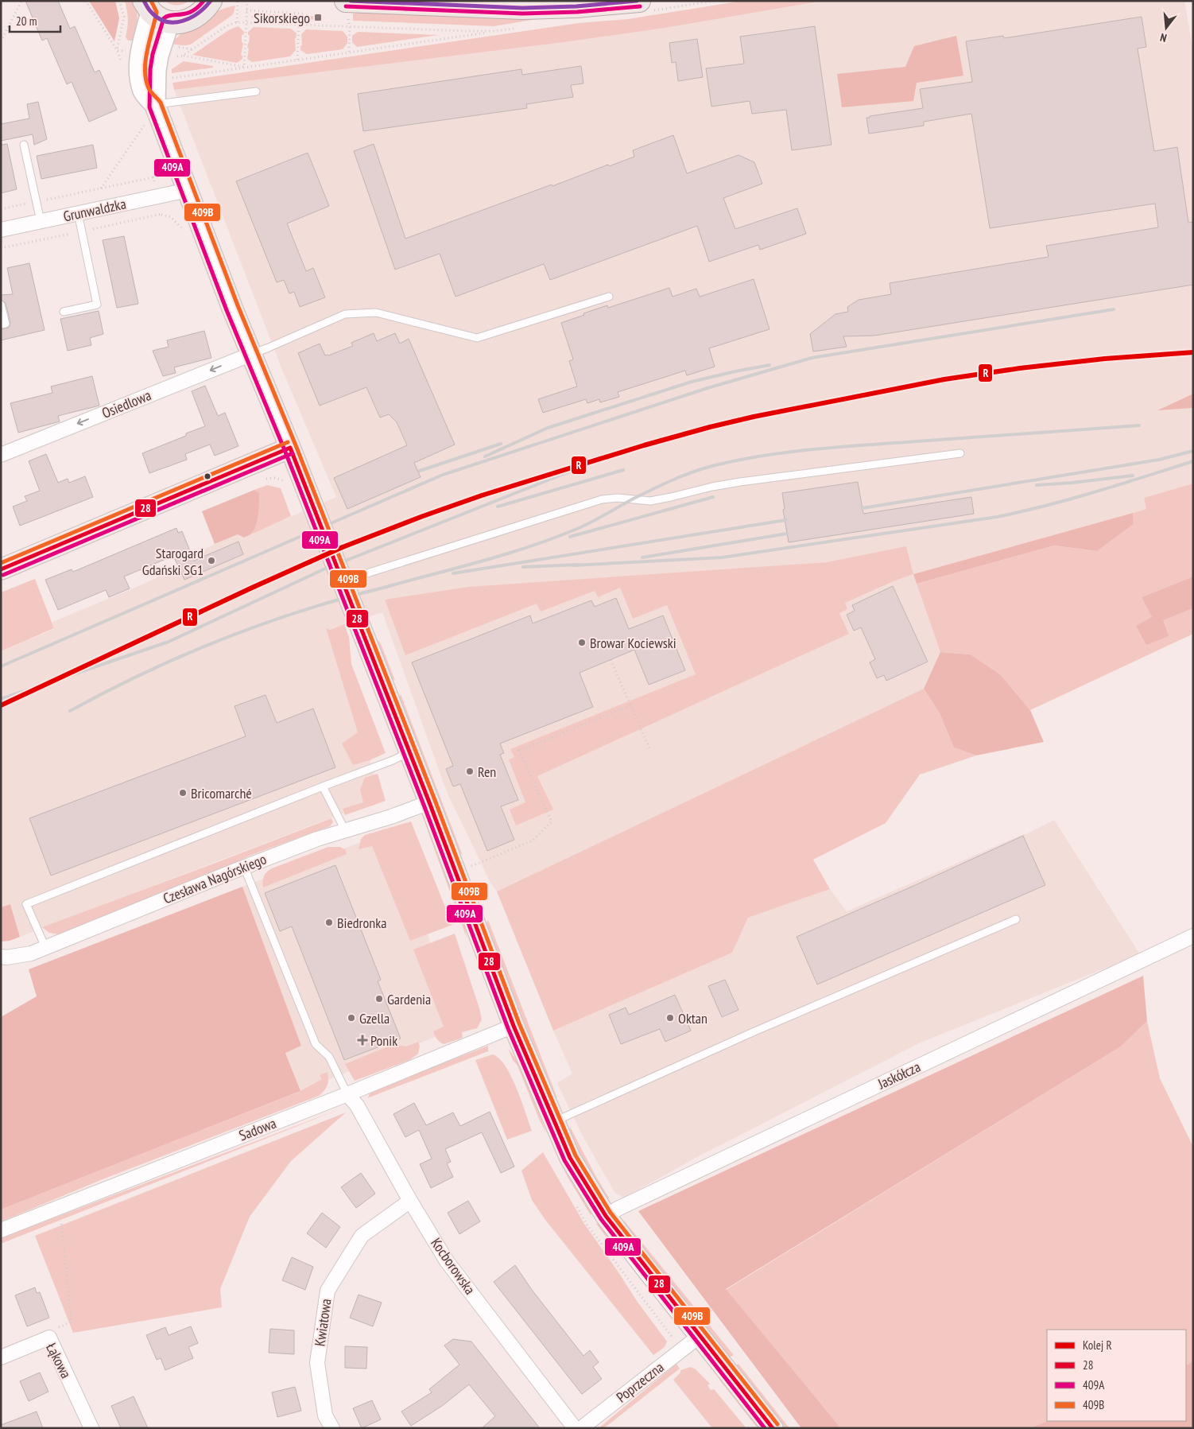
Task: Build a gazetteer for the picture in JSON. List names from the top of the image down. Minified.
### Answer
{"streets":{"street":["Grunwaldzka","Osiedlowa","Czesława Nagórskiego","Jaskółcza","Sadowa","Kocborowska","Kwiatowa","Łąkowa","Poprzeczna"]},"crossings":[["Sadowa","Kocborowska"],["Kocborowska","Kwiatowa"]],"one_way":["Osiedlowa"],"places":{"transit":["Sikorskiego"],"other":["Starogard Gdański SG1","Browar Kociewski","Ren","Bricomarché","Biedronka","Gardenia","Gzella","Oktan"],"health":["Ponik"]},"lines":["transit line 409A","transit line 409B","rail line R","transit line 28"],"legend":["Kolej R","28","409A","409B"],"scale_bar":"20 m","north":"bottom"}
